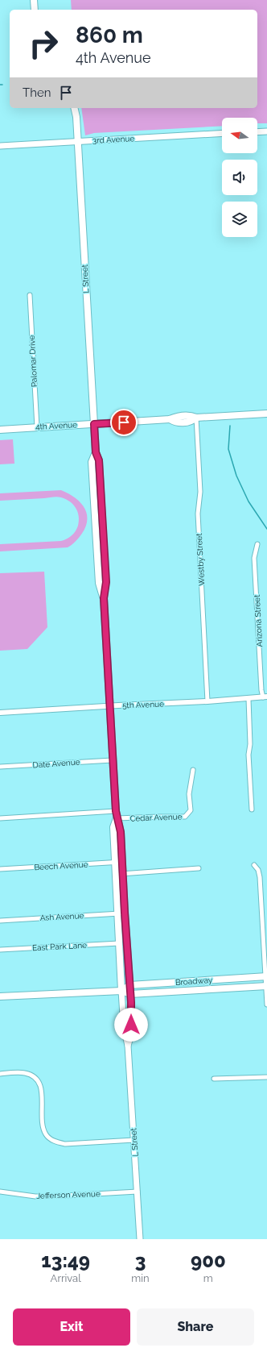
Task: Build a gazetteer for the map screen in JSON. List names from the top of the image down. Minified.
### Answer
{"streets":{"main road":["3rd Avenue","L Street","4th Avenue","Broadway"],"street":["Palomar Drive","Westby Street","Arizona Street","5th Avenue","Date Avenue","Cedar Avenue","Beech Avenue","Ash Avenue","East Park Lane","Jefferson Avenue"]},"crossings":[["3rd Avenue","L Street"],["L Street","4th Avenue"],["L Street","5th Avenue"],["L Street","Date Avenue"],["L Street","Cedar Avenue"],["L Street","Beech Avenue"],["L Street","Ash Avenue"],["L Street","East Park Lane"],["L Street","Broadway"],["L Street","Jefferson Avenue"],["Palomar Drive","4th Avenue"],["4th Avenue","Westby Street"],["Westby Street","5th Avenue"],["Arizona Street","5th Avenue"]],"north":"left","page":{"turn":["860 m","4th Avenue"],"then":"Then","eta":["13:49","Arrival","3","min","900","m"],"buttons":["Exit","Share"]}}
